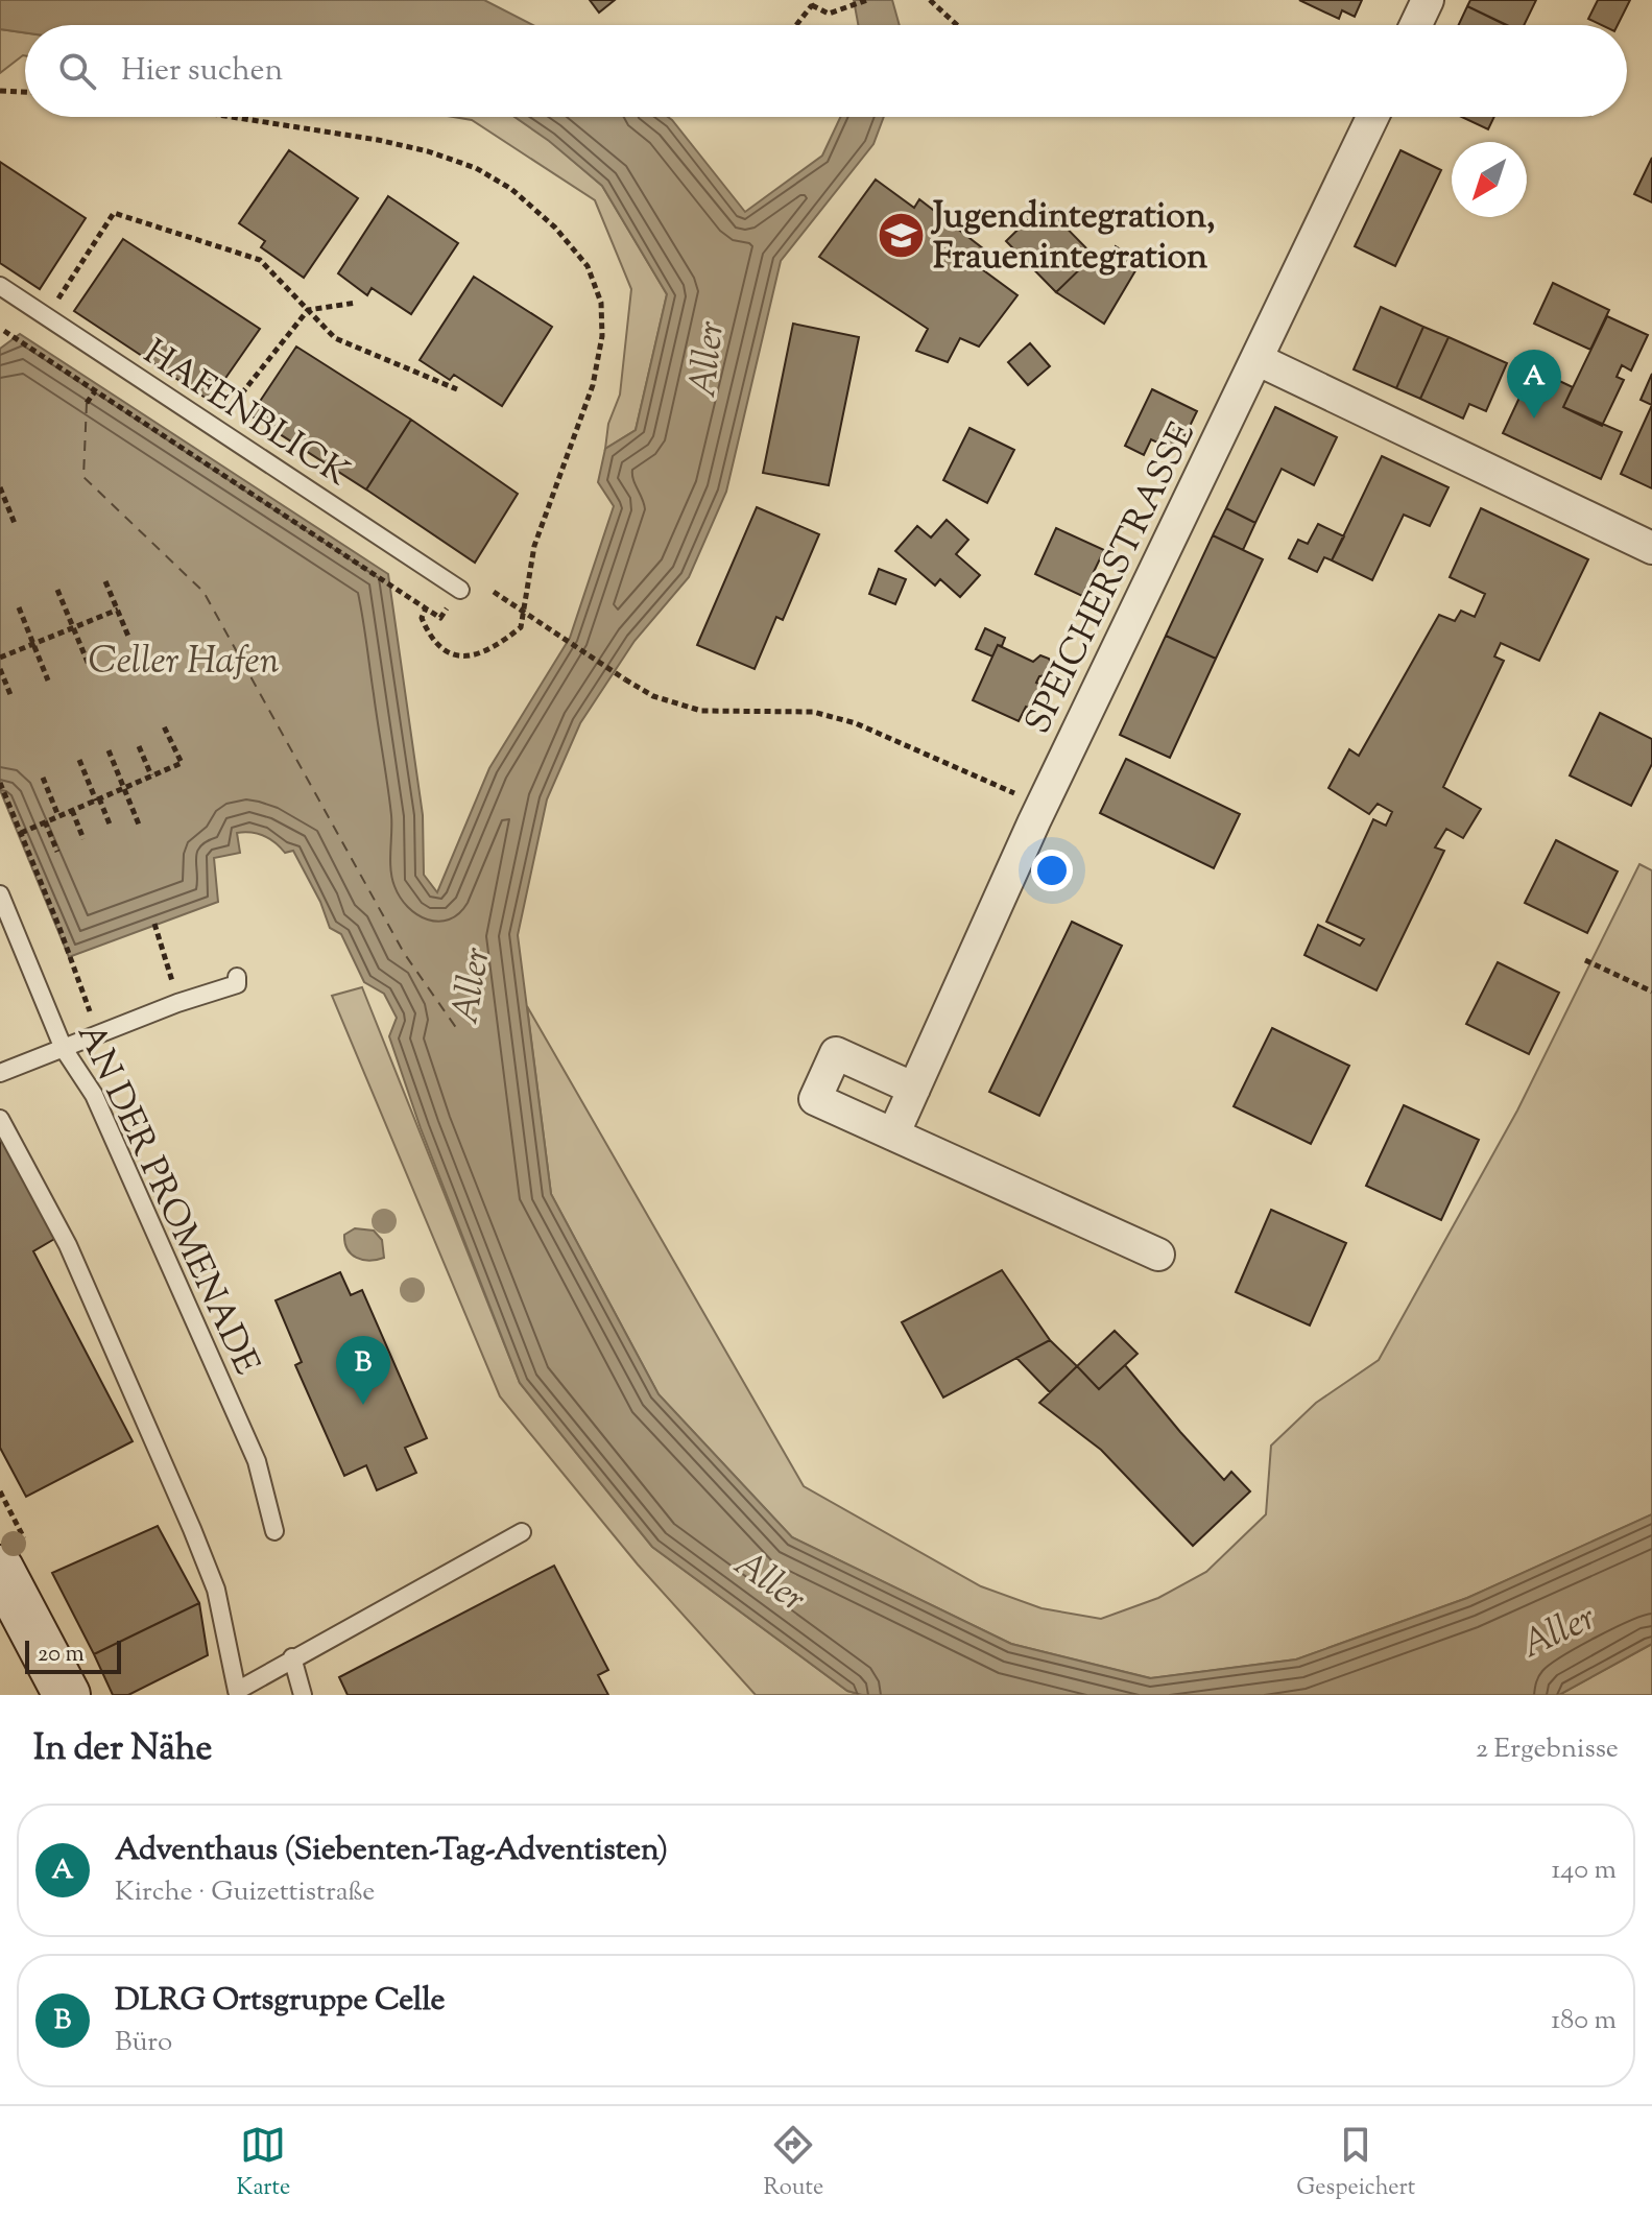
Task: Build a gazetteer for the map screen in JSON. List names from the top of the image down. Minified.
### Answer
{"streets":{"street":["SPEICHERSTRASSE"],"lane":["HAFENBLICK","AN DER PROMENADE"]},"water":["Aller","Celler Hafen"],"places":{"school or university":["Jugendintegration, Frauenintegration"]},"scale_bar":"20 m","north":"bottom left","page":{"search":"Hier suchen","pins":["A","B"],"scale":"20 m","heading":["In der Nähe","2 Ergebnisse"],"list":[{"mark":"A","name":"Adventhaus (Siebenten-Tag-Adventisten)","note":"Kirche · Guizettistraße","value":"140 m"},{"mark":"B","name":"DLRG Ortsgruppe Celle","note":"Büro","value":"180 m"}],"nav":["Karte","Route","Gespeichert"]}}
